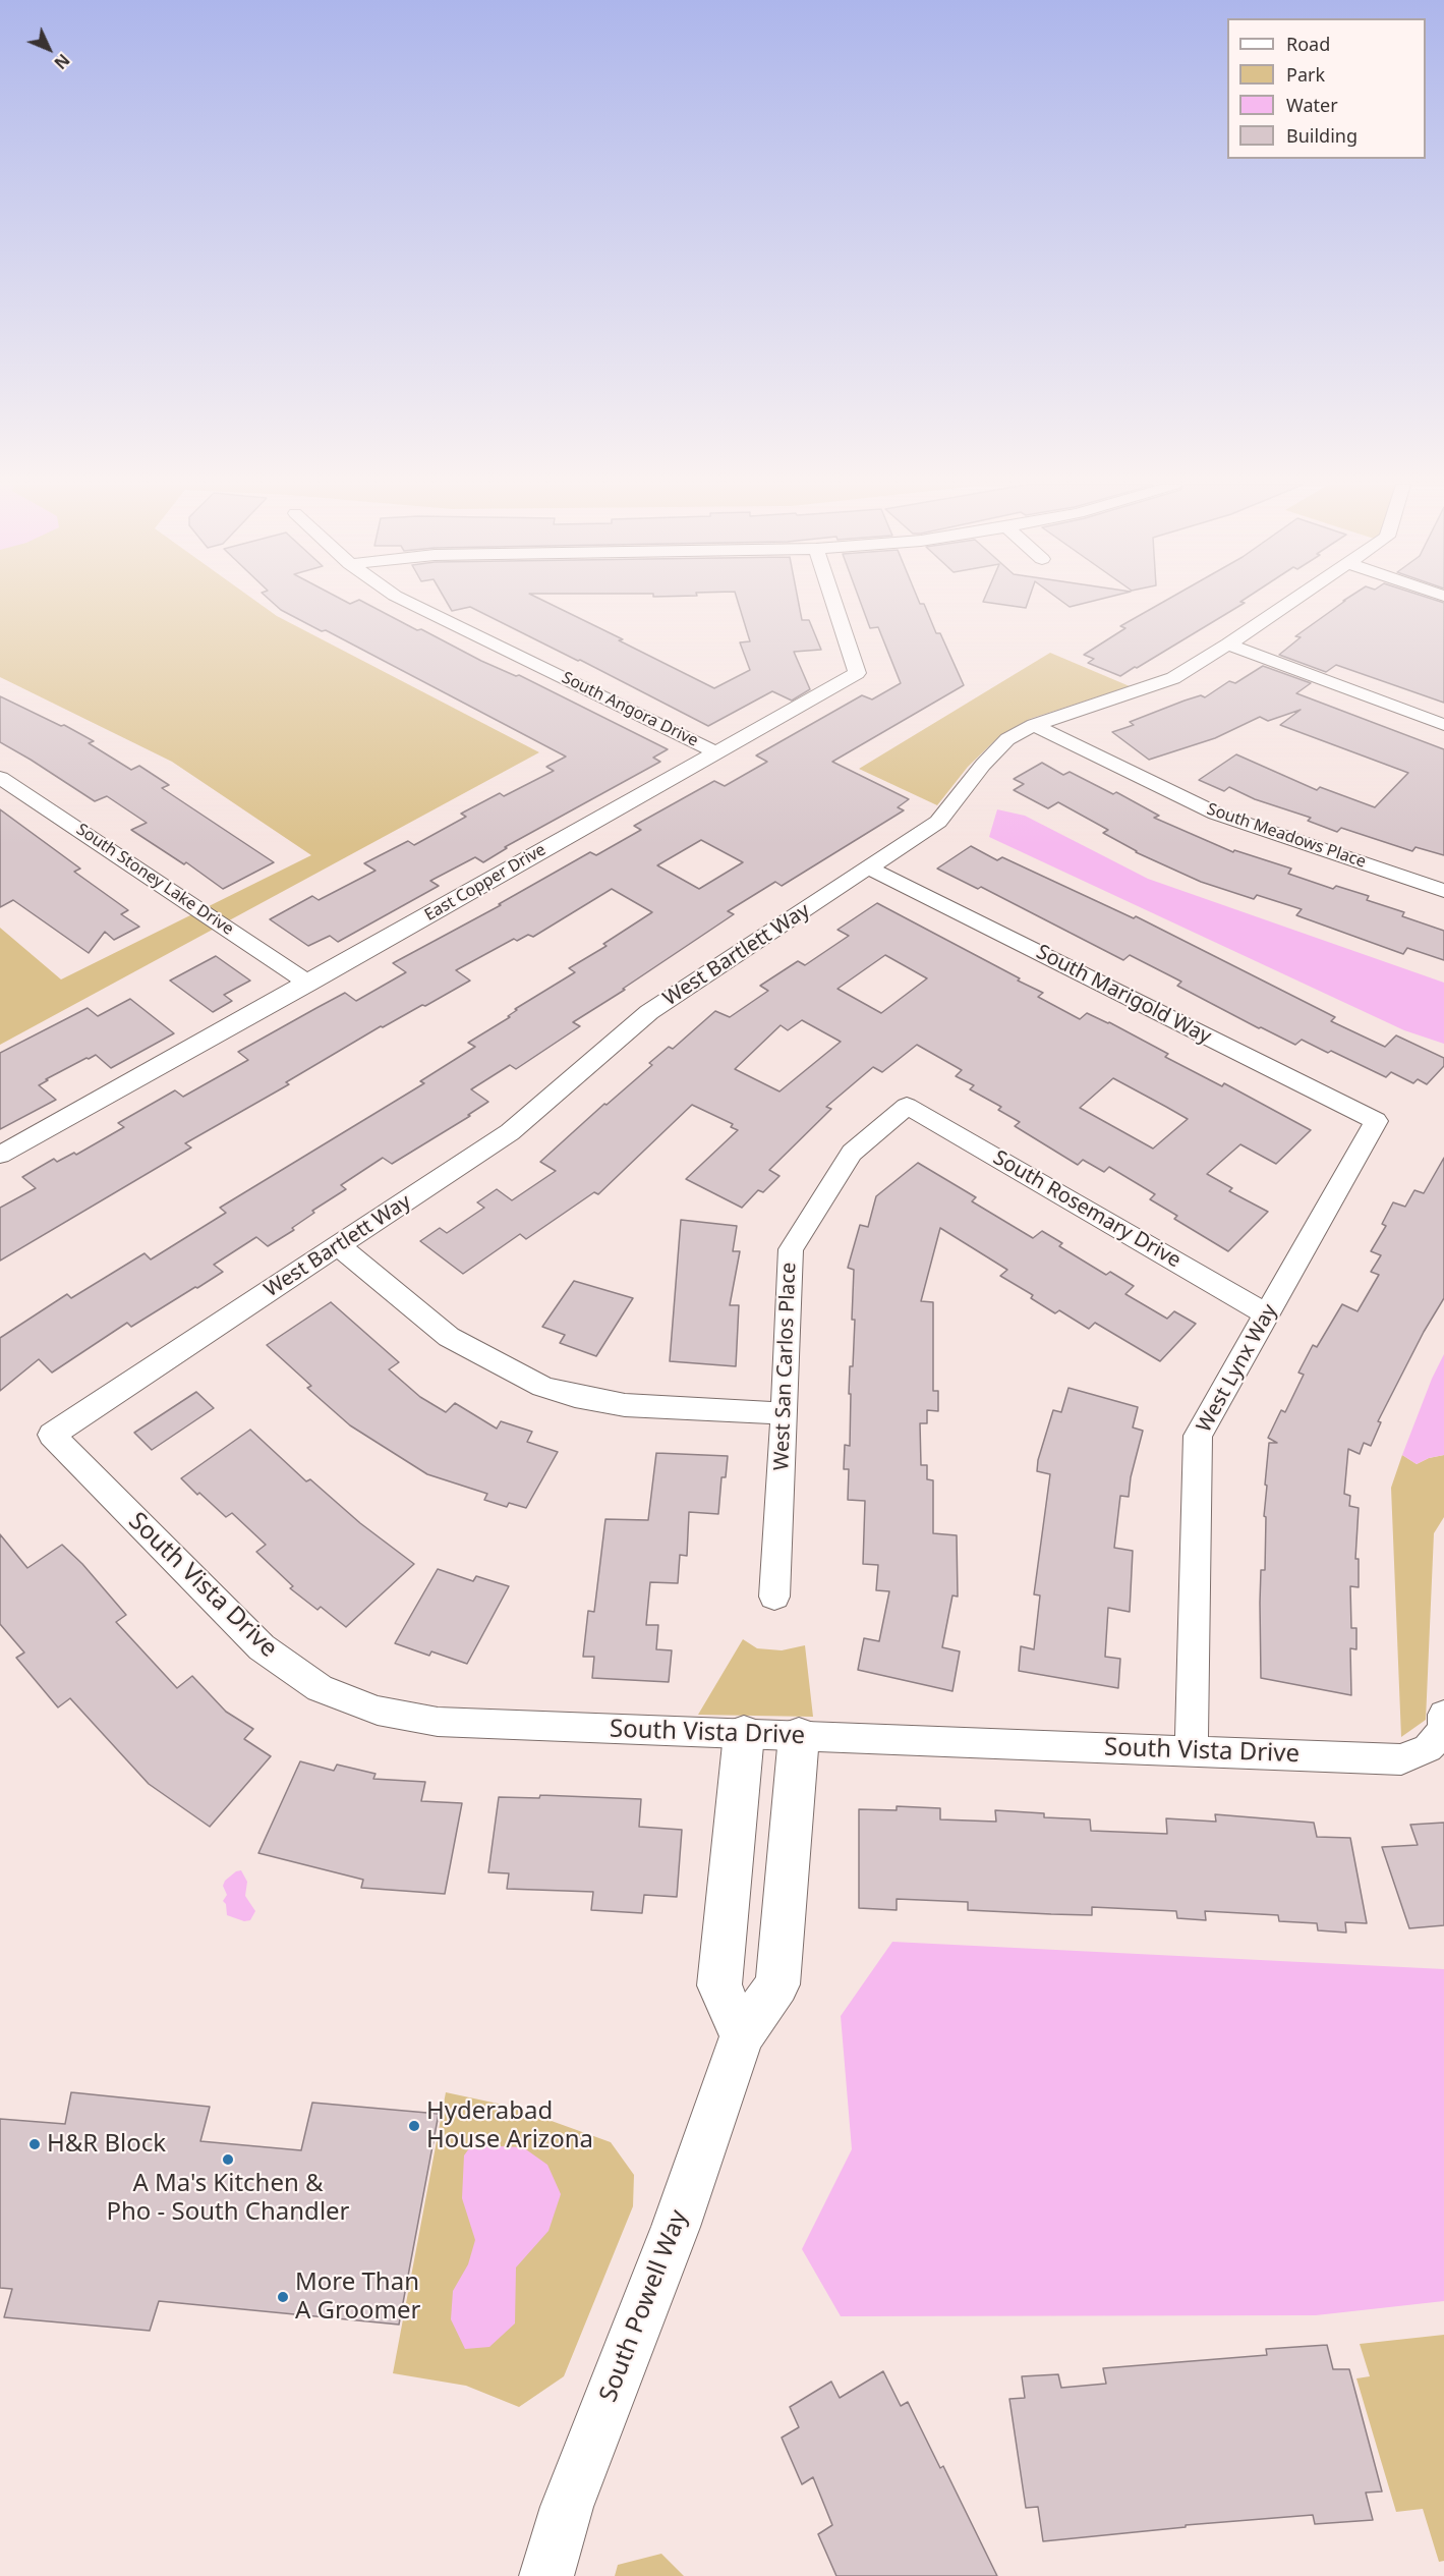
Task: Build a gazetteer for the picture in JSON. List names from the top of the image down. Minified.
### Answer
{"streets":{"street":["South Angora Drive","South Meadows Place","South Stoney Lake Drive","East Copper Drive","West Bartlett Way","South Marigold Way","South Rosemary Drive","West San Carlos Place","West Lynx Way","South Vista Drive","South Powell Way"]},"crossings":[["South Angora Drive","East Copper Drive"],["South Meadows Place","West Bartlett Way"],["South Stoney Lake Drive","East Copper Drive"],["West Bartlett Way","South Marigold Way"],["West Bartlett Way","South Vista Drive"],["South Marigold Way","West Lynx Way"],["South Rosemary Drive","West San Carlos Place"],["South Rosemary Drive","West Lynx Way"],["West Lynx Way","South Vista Drive"],["South Vista Drive","South Powell Way"]],"places":["Hyderabad House Arizona","H&R Block","A Ma's Kitchen & Pho - South Chandler","More Than A Groomer"],"legend":["Road","Park","Water","Building"],"north":"bottom right"}
